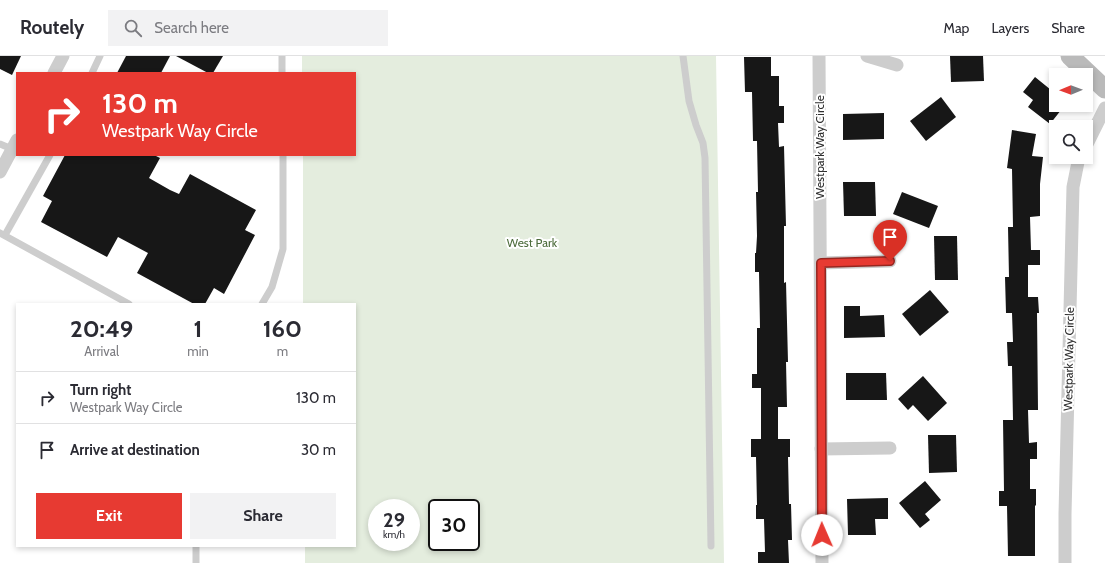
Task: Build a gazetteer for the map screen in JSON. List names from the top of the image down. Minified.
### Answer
{"streets":{"street":["Westpark Way Circle"]},"parks":["West Park"],"north":"left","page":{"header":"Routely","search":"Search here","nav":["Map","Layers","Share"],"turn":["130 m","Westpark Way Circle"],"eta":["20:49","Arrival","1","min","160","m"],"list":[{"name":"Turn right","note":"Westpark Way Circle","value":"130 m"},{"name":"Arrive at destination","value":"30 m"}],"buttons":["Exit","Share"],"speed":"29 km/h","limit":"30"}}
